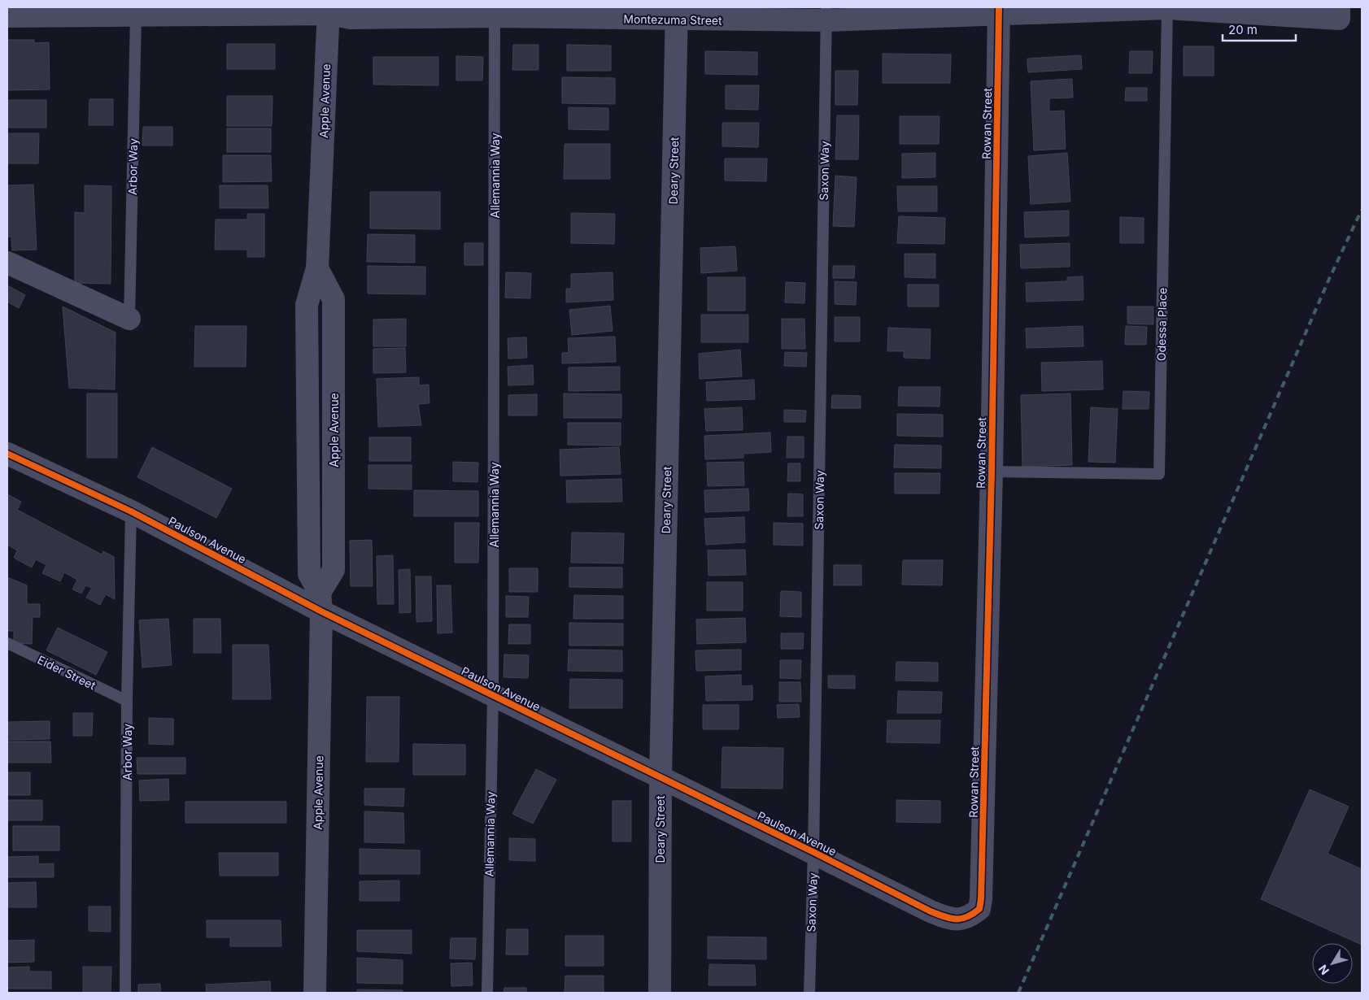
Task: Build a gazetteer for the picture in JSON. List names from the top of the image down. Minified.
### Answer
{"streets":{"street":["Montezuma Street","Apple Avenue","Rowan Street","Deary Street","Paulson Avenue"],"lane":["Arbor Way","Saxon Way","Allemannia Way","Odessa Place","Eider Street"]},"crossings":[["Montezuma Street","Apple Avenue"],["Montezuma Street","Rowan Street"],["Montezuma Street","Arbor Way"],["Montezuma Street","Deary Street"],["Montezuma Street","Saxon Way"],["Montezuma Street","Allemannia Way"],["Montezuma Street","Odessa Place"],["Apple Avenue","Paulson Avenue"],["Rowan Street","Odessa Place"],["Rowan Street","Paulson Avenue"],["Arbor Way","Paulson Avenue"],["Arbor Way","Eider Street"],["Deary Street","Paulson Avenue"],["Saxon Way","Paulson Avenue"],["Allemannia Way","Paulson Avenue"]],"scale_bar":"20 m","north":"bottom left"}
